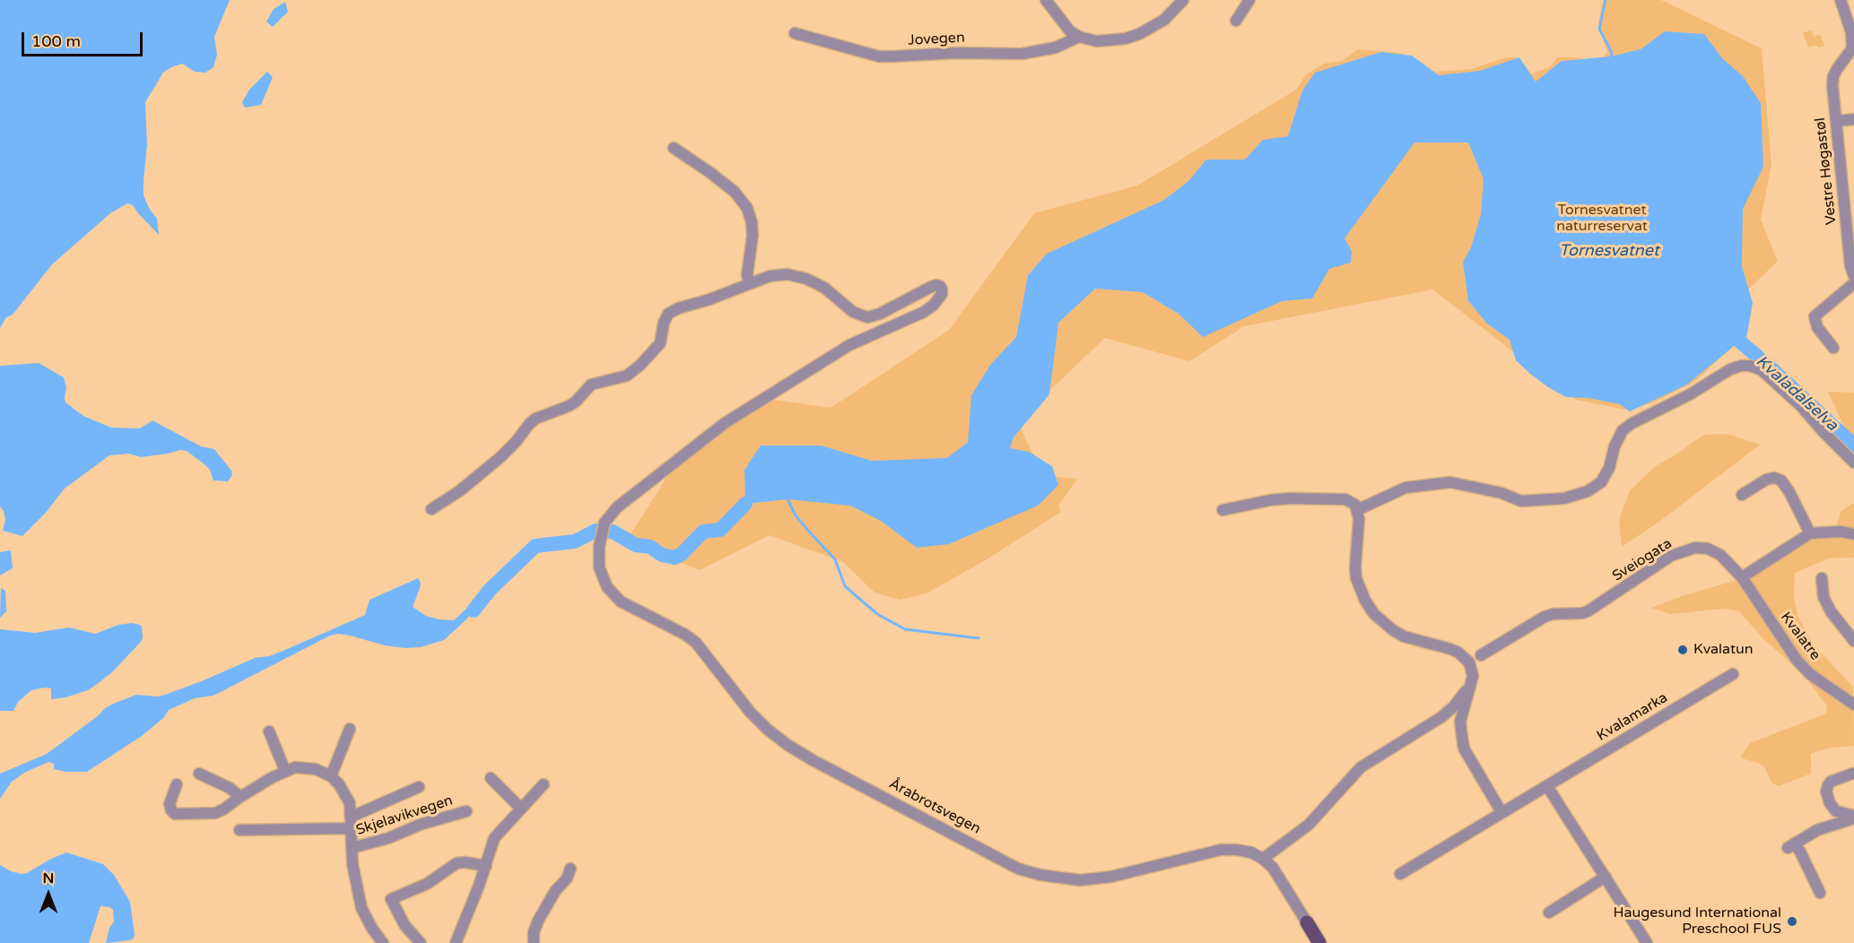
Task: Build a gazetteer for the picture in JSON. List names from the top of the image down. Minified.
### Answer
{"streets":{"street":["Jovegen","Vestre Høgastøl","Sveiogata","Kvalatre","Kvalamarka","Årabrotsvegen","Skjelavikvegen"]},"crossings":[["Sveiogata","Kvalatre"]],"water":["Tornesvatnet","Kvaladalselva"],"parks":["Tornesvatnet naturreservat"],"places":["Kvalatun","Haugesund International Preschool FUS"],"scale_bar":"100 m","north":"top"}
